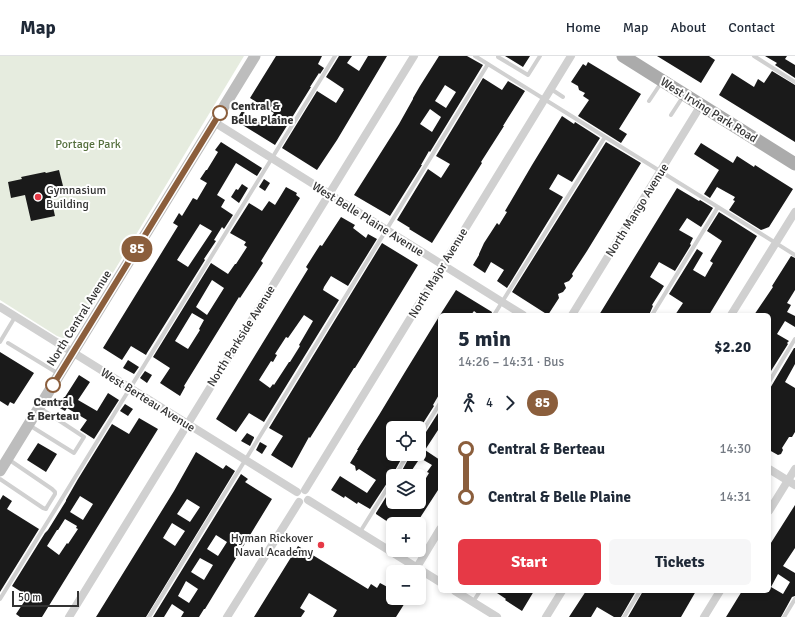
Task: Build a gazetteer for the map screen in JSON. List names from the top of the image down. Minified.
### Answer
{"streets":{"main road":["West Irving Park Road","North Central Avenue"],"street":["North Mango Avenue","West Belle Plaine Avenue","North Major Avenue","North Parkside Avenue","West Berteau Avenue"]},"crossings":[["West Irving Park Road","North Mango Avenue"],["West Belle Plaine Avenue","North Major Avenue"],["West Belle Plaine Avenue","North Central Avenue"],["West Belle Plaine Avenue","North Parkside Avenue"],["North Major Avenue","West Berteau Avenue"],["North Central Avenue","West Berteau Avenue"],["North Parkside Avenue","West Berteau Avenue"]],"parks":["Portage Park"],"places":["Central & Belle Plaine","Gymnasium Building","Central & Berteau","Hyman Rickover Naval Academy"],"lines":["bus line 85"],"scale_bar":"50 m","page":{"header":"Map","nav":["Home","Map","About","Contact"],"on_map":"85","heading":["5 min","14:26 – 14:31 · Bus","$2.20"],"legs":["4","85"],"map_buttons":["+","−"],"list":[{"name":"Central & Berteau","value":"14:30"},{"name":"Central & Belle Plaine","value":"14:31"}],"buttons":["Start","Tickets"],"scale":"50 m"}}
